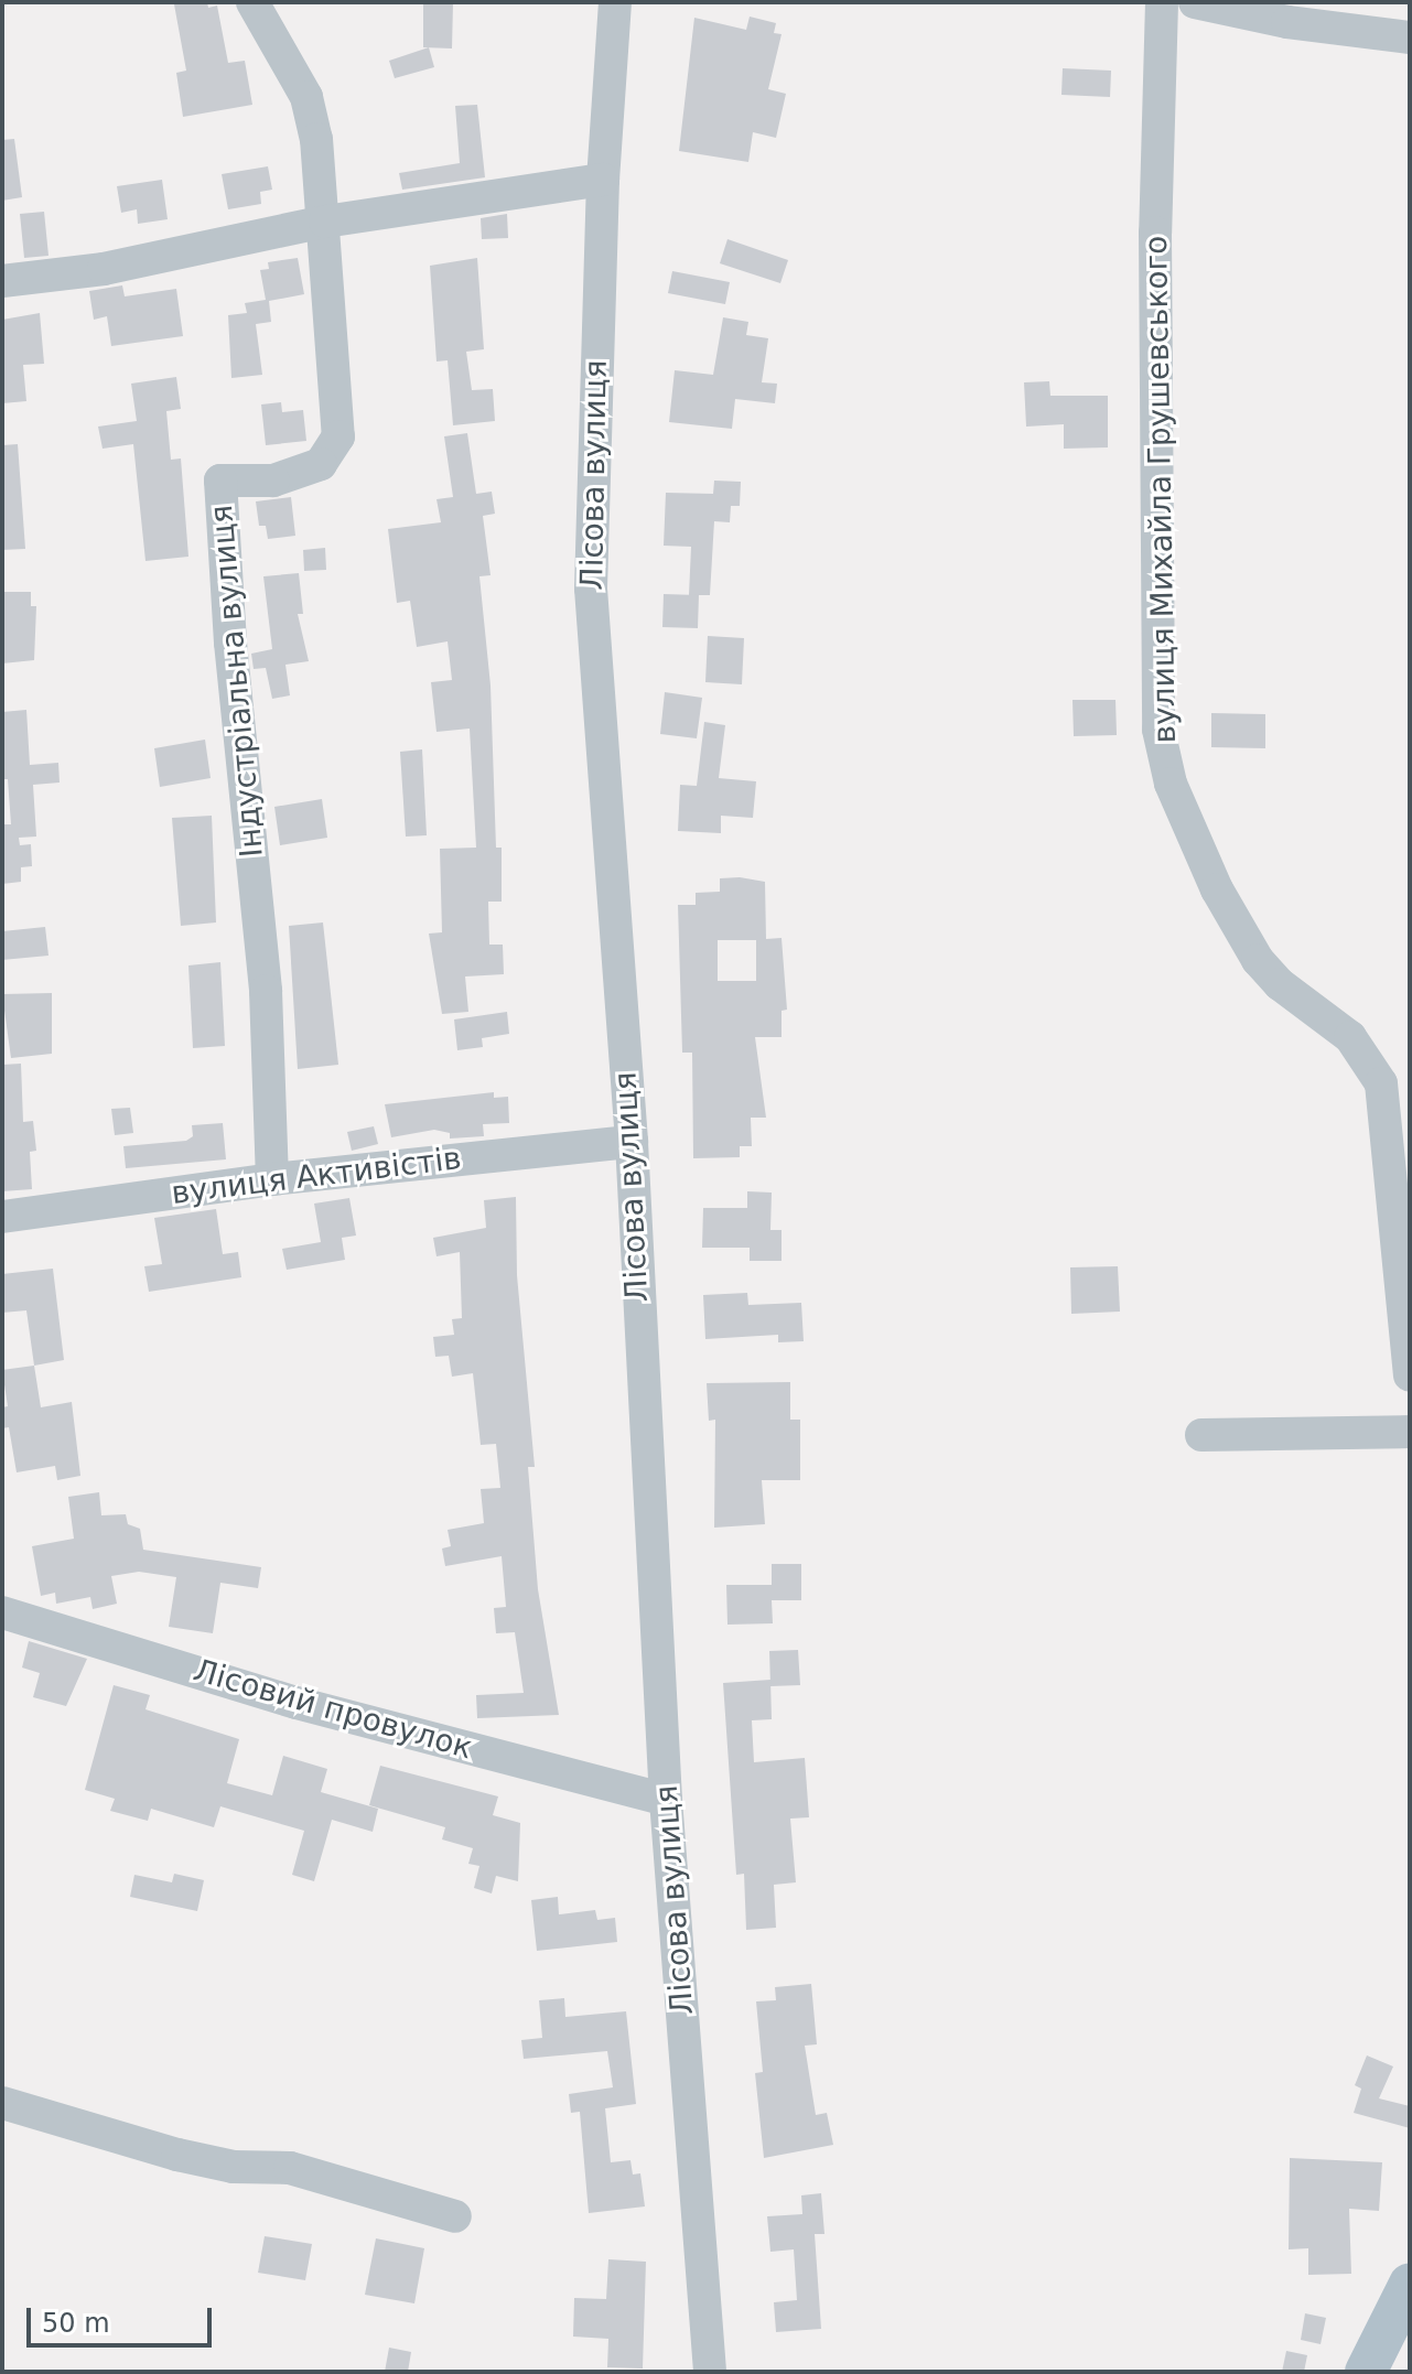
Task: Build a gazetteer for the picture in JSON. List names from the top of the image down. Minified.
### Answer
{"streets":{"street":["Лісова вулиця","вулиця Михайла Грушевського","Індустріальна вулиця","вулиця Активістів","Лісовий провулок"]},"crossings":[["Лісова вулиця","вулиця Активістів"],["Лісова вулиця","Лісовий провулок"],["Індустріальна вулиця","вулиця Активістів"]],"scale_bar":"50 m"}
